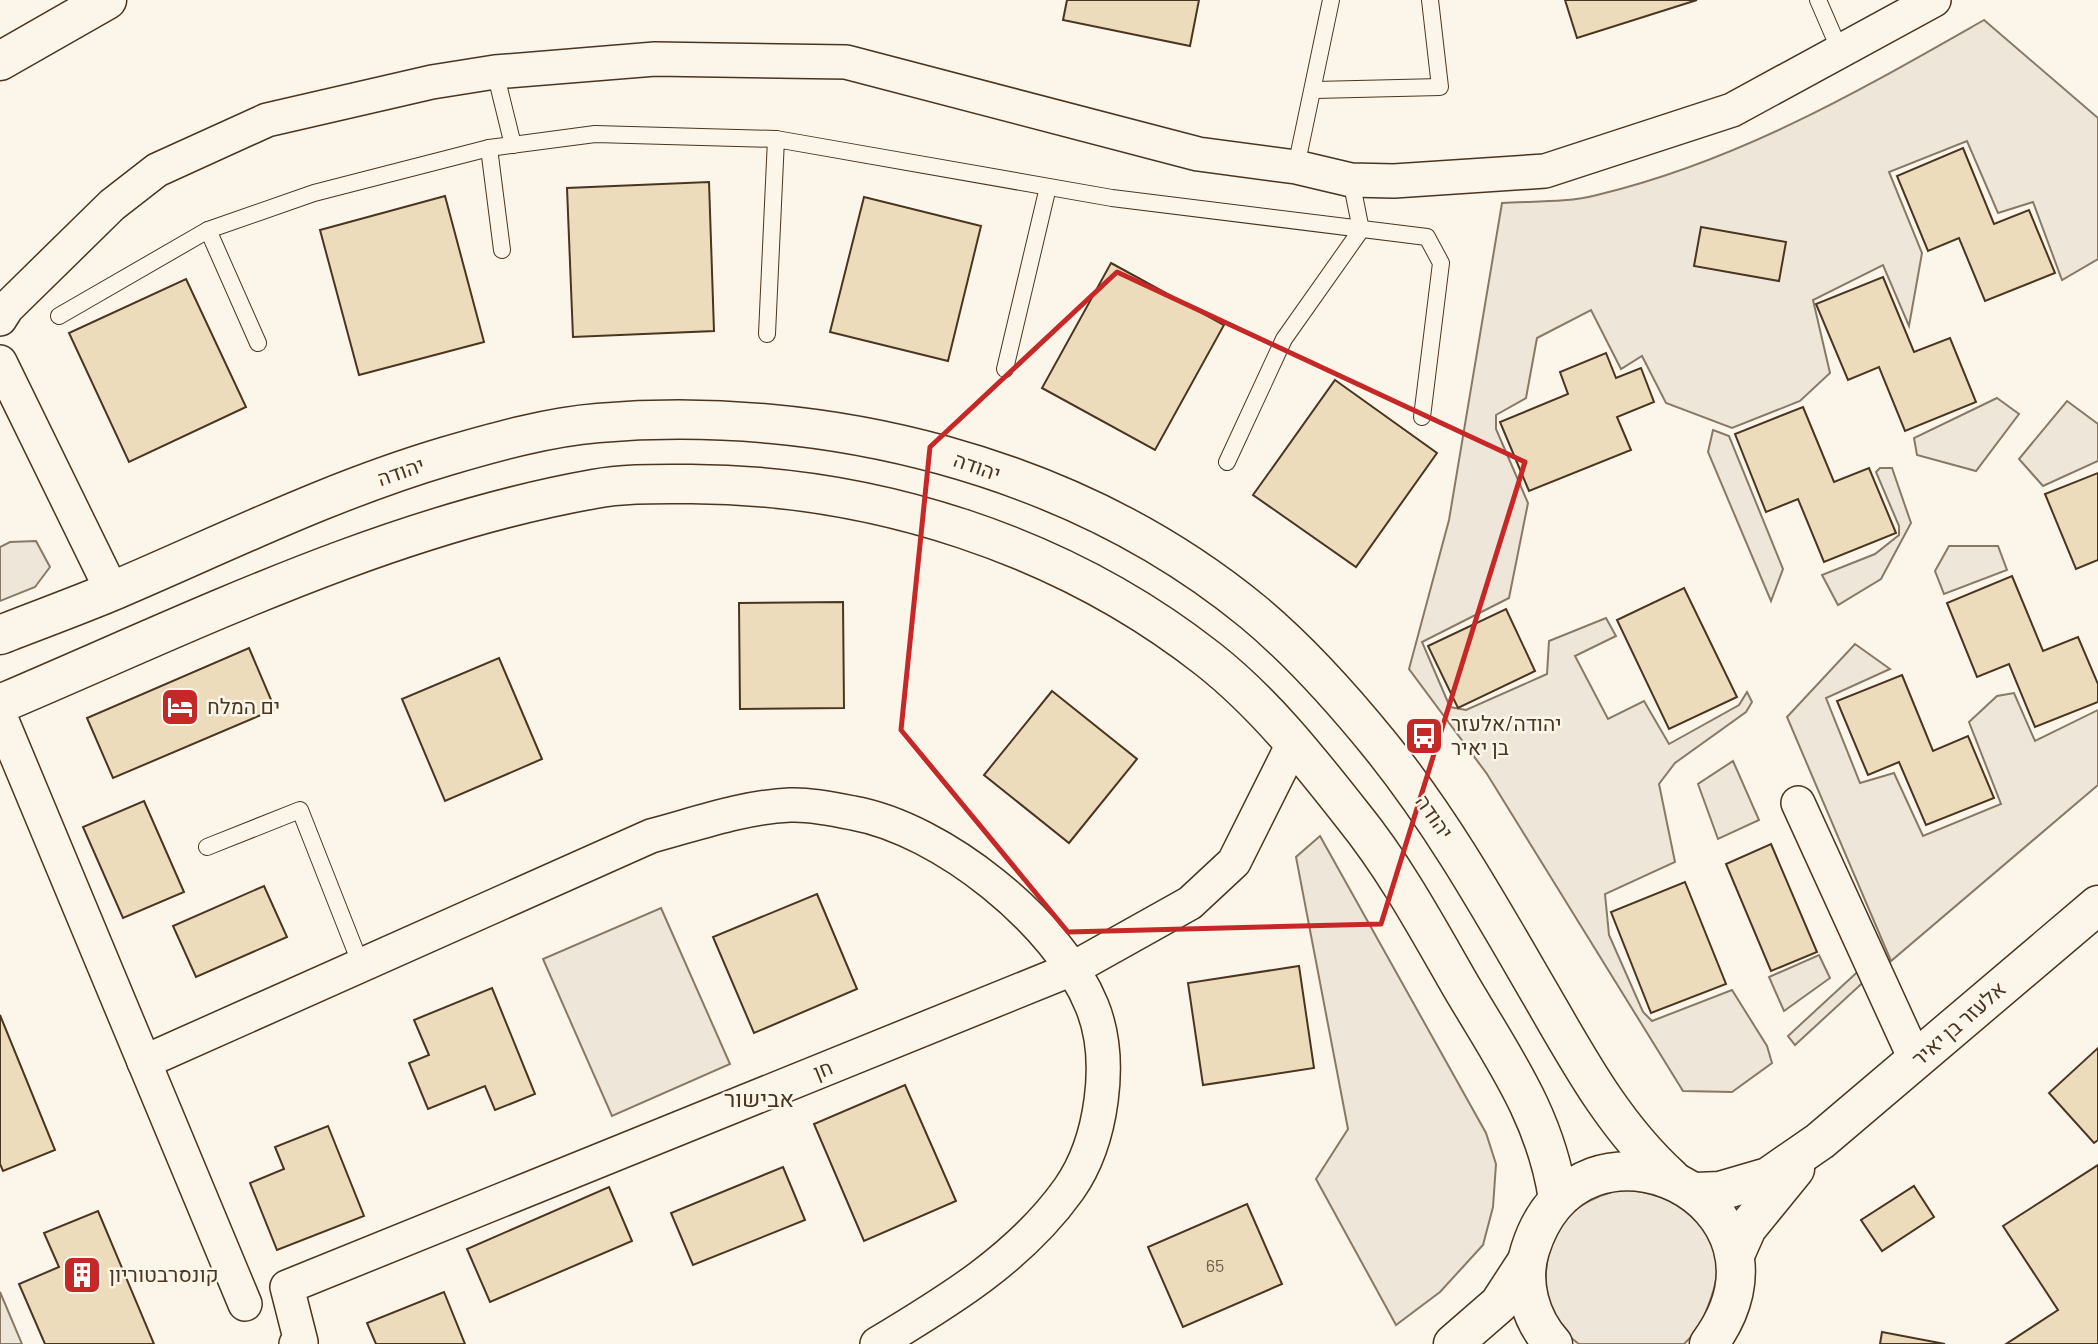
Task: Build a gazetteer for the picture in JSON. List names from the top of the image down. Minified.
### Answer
{"streets":{"main road":["יהודה","אלעזר בן יאיר"],"street":["חן"]},"crossings":[["יהודה","אלעזר בן יאיר"]],"districts":["אבישור"],"places":{"hotel":["ים המלח"],"bus stop":["יהודה/אלעזר בן יאיר"],"building":["קונסרבטוריון"]},"house_numbers":["65"]}
